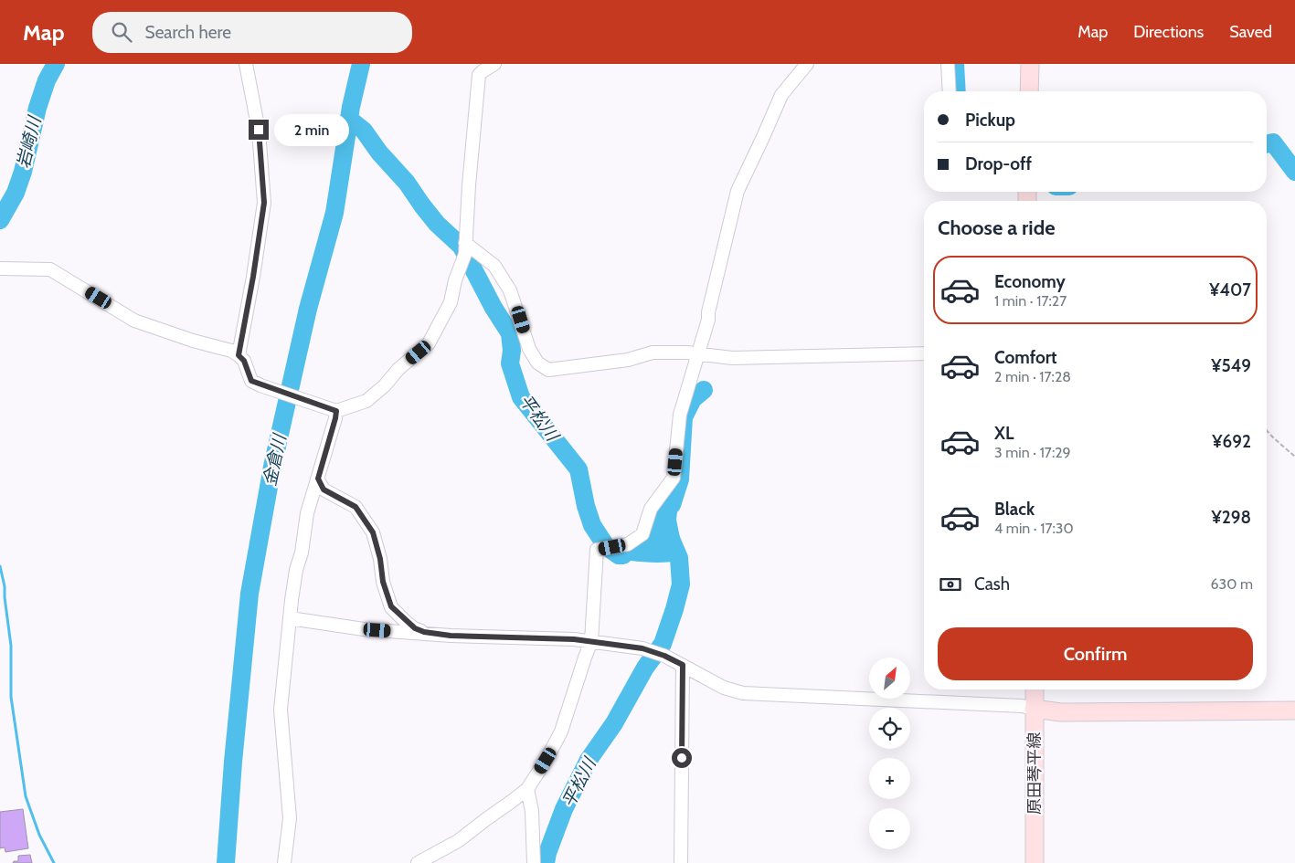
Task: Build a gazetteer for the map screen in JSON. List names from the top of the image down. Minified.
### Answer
{"streets":{"street":["原田琴平線"]},"water":["岩崎川","平松川","金倉川"],"north":"top right","page":{"header":"Map","search":"Search here","nav":["Map","Directions","Saved"],"banner":["Pickup","Drop-off"],"bubble":"2 min","heading":"Choose a ride","list":[{"name":"Economy","note":"1 min · 17:27","value":"¥407"},{"name":"Comfort","note":"2 min · 17:28","value":"¥549"},{"name":"XL","note":"3 min · 17:29","value":"¥692"},{"name":"Black","note":"4 min · 17:30","value":"¥298"}],"pay":["Cash","630 m"],"buttons":"Confirm","map_buttons":["+","−"]}}
